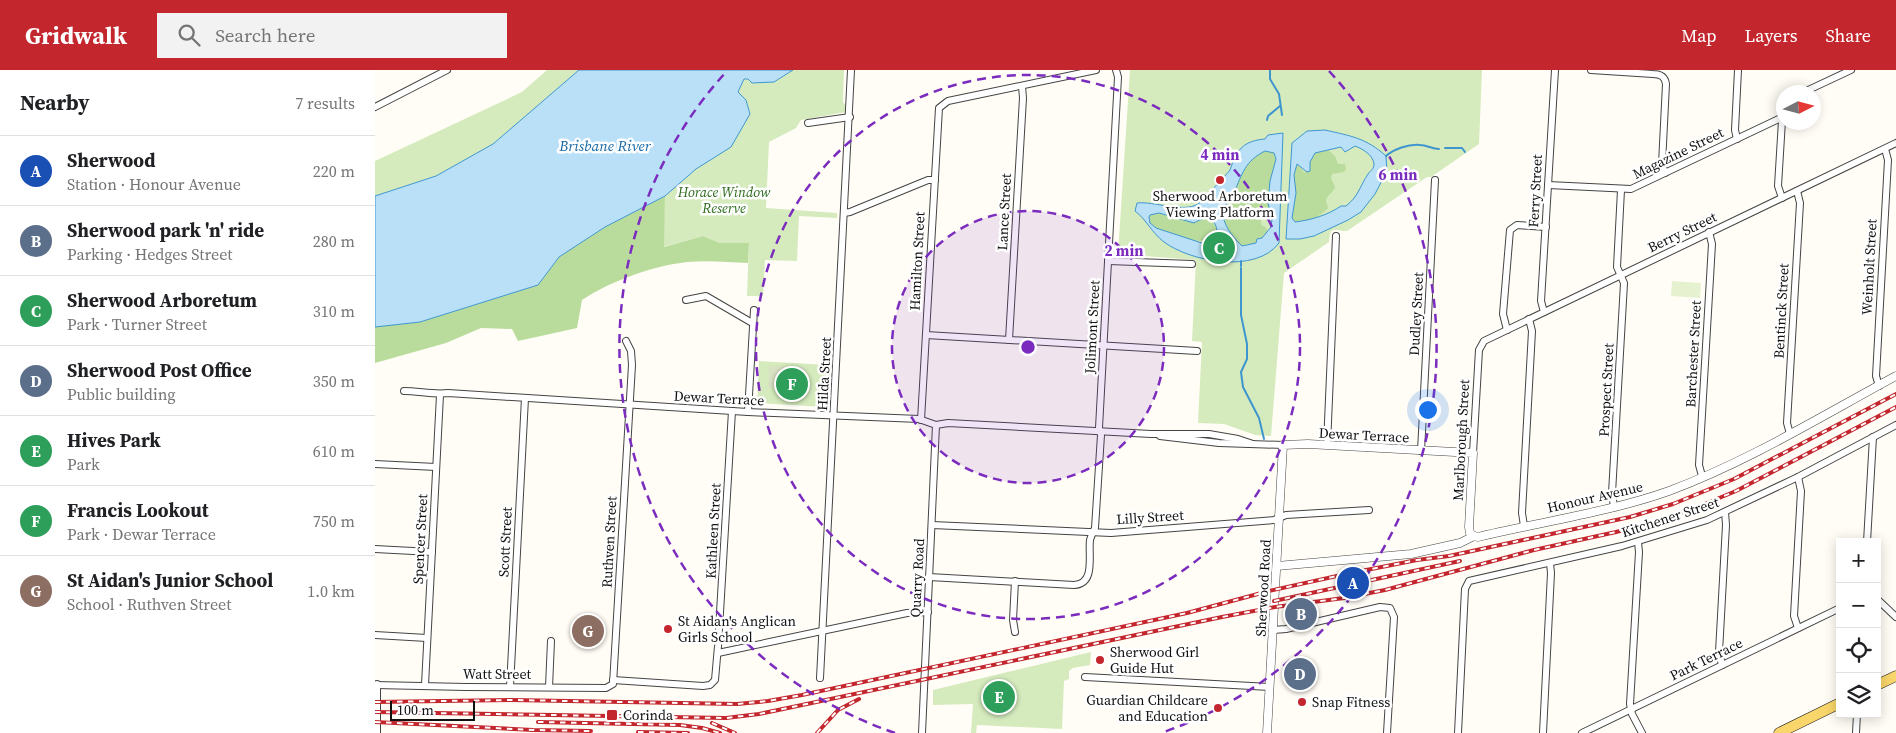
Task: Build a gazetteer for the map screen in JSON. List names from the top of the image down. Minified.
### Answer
{"streets":{"street":["Magazine Street","Ferry Street","Lance Street","Berry Street","Hamilton Street","Weinholt Street","Bentinck Street","Dudley Street","Jolimont Street","Barchester Street","Hilda Street","Prospect Street","Dewar Terrace","Marlborough Street","Honour Avenue","Lilly Street","Kitchener Street","Kathleen Street","Spencer Street","Scott Street","Ruthven Street","Quarry Road","Sherwood Road","Park Terrace","Watt Street"]},"crossings":[["Magazine Street","Ferry Street"],["Magazine Street","Prospect Street"],["Ferry Street","Berry Street"],["Lance Street","Hamilton Street"],["Berry Street","Weinholt Street"],["Berry Street","Bentinck Street"],["Berry Street","Barchester Street"],["Berry Street","Prospect Street"],["Berry Street","Marlborough Street"],["Hamilton Street","Dewar Terrace"],["Weinholt Street","Honour Avenue"],["Bentinck Street","Honour Avenue"],["Dudley Street","Dewar Terrace"],["Jolimont Street","Dewar Terrace"],["Jolimont Street","Lilly Street"],["Barchester Street","Honour Avenue"],["Hilda Street","Dewar Terrace"],["Prospect Street","Honour Avenue"],["Dewar Terrace","Marlborough Street"],["Dewar Terrace","Kathleen Street"],["Dewar Terrace","Spencer Street"],["Dewar Terrace","Scott Street"],["Dewar Terrace","Ruthven Street"],["Dewar Terrace","Quarry Road"],["Dewar Terrace","Sherwood Road"],["Marlborough Street","Honour Avenue"],["Honour Avenue","Sherwood Road"],["Lilly Street","Quarry Road"],["Lilly Street","Sherwood Road"],["Kathleen Street","Ruthven Street"],["Kathleen Street","Watt Street"],["Spencer Street","Watt Street"],["Scott Street","Watt Street"],["Ruthven Street","Watt Street"]],"water":["Brisbane River"],"parks":["Horace Window Reserve"],"places":{"other":["Sherwood Arboretum Viewing Platform","St Aidan's Anglican Girls School","Sherwood Girl Guide Hut","Snap Fitness","Guardian Childcare and Education"],"transit":["Corinda"]},"scale_bar":"100 m","north":"right","page":{"header":"Gridwalk","search":"Search here","nav":["Map","Layers","Share"],"heading":["Nearby","7 results"],"list":[{"mark":"A","name":"Sherwood","note":"Station · Honour Avenue","value":"220 m"},{"mark":"B","name":"Sherwood park 'n' ride","note":"Parking · Hedges Street","value":"280 m"},{"mark":"C","name":"Sherwood Arboretum","note":"Park · Turner Street","value":"310 m"},{"mark":"D","name":"Sherwood Post Office","note":"Public building","value":"350 m"},{"mark":"E","name":"Hives Park","note":"Park","value":"610 m"},{"mark":"F","name":"Francis Lookout","note":"Park · Dewar Terrace","value":"750 m"},{"mark":"G","name":"St Aidan's Junior School","note":"School · Ruthven Street","value":"1.0 km"}],"pins":["C","F","A","B","G","D","E"],"map_buttons":["+","−"],"scale":"100 m"},"rings":["4 min","6 min","2 min"]}
